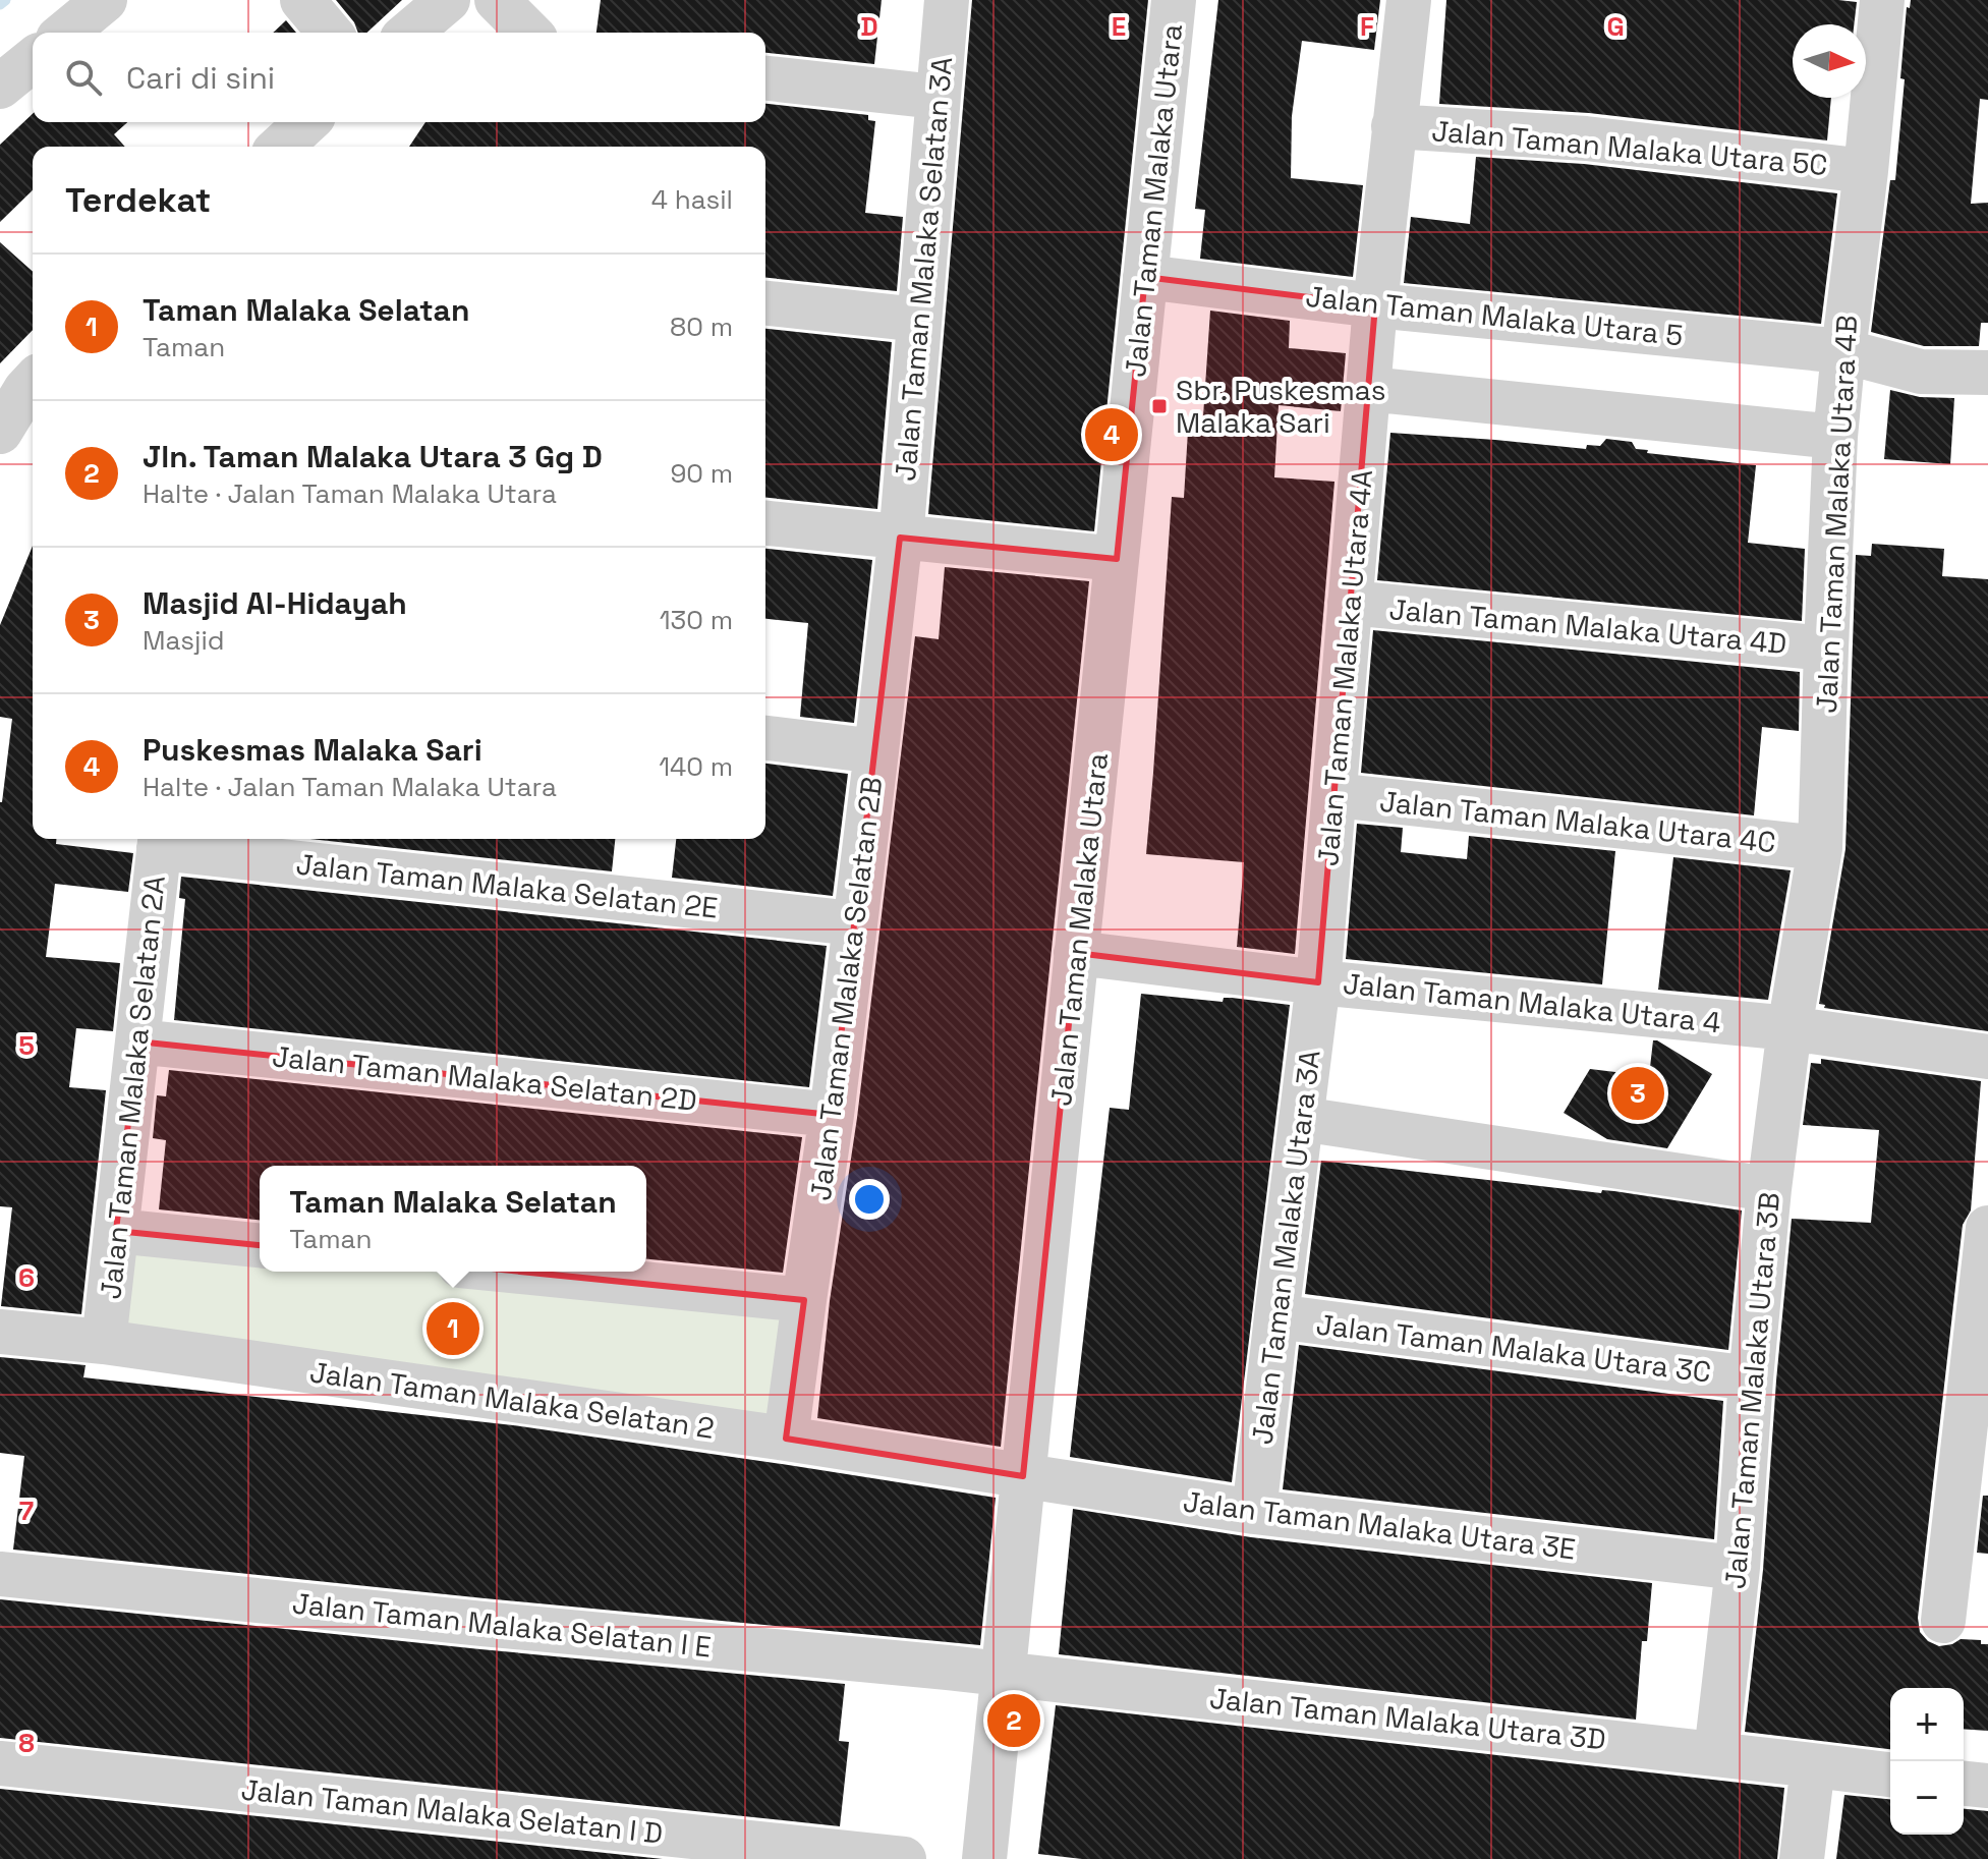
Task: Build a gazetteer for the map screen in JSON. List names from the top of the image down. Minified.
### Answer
{"streets":{"street":["Jalan Taman Malaka Utara 5C","Jalan Taman Malaka Utara","Jalan Taman Malaka Selatan 3A","Jalan Taman Malaka Utara 5","Jalan Taman Malaka Utara 4B","Jalan Taman Malaka Utara 4D","Jalan Taman Malaka Utara 4A","Jalan Taman Malaka Utara 4C","Jalan Taman Malaka Selatan 2E","Jalan Taman Malaka Selatan 2B","Jalan Taman Malaka Utara 4","Jalan Taman Malaka Selatan 2D","Jalan Taman Malaka Selatan 2A","Jalan Taman Malaka Utara 3A","Jalan Taman Malaka Utara 3C","Jalan Taman Malaka Utara 3B","Jalan Taman Malaka Selatan 2","Jalan Taman Malaka Utara 3E","Jalan Taman Malaka Selatan I E","Jalan Taman Malaka Utara 3D","Jalan Taman Malaka Selatan I D"]},"crossings":[["Jalan Taman Malaka Utara 5C","Jalan Taman Malaka Utara 4B"],["Jalan Taman Malaka Utara 5C","Jalan Taman Malaka Utara 4A"],["Jalan Taman Malaka Utara","Jalan Taman Malaka Utara 5"],["Jalan Taman Malaka Utara","Jalan Taman Malaka Utara 4"],["Jalan Taman Malaka Utara","Jalan Taman Malaka Selatan 2"],["Jalan Taman Malaka Utara","Jalan Taman Malaka Utara 3E"],["Jalan Taman Malaka Utara","Jalan Taman Malaka Selatan I E"],["Jalan Taman Malaka Utara","Jalan Taman Malaka Utara 3D"],["Jalan Taman Malaka Selatan 3A","Jalan Taman Malaka Selatan 2B"],["Jalan Taman Malaka Utara 5","Jalan Taman Malaka Utara 4B"],["Jalan Taman Malaka Utara 5","Jalan Taman Malaka Utara 4A"],["Jalan Taman Malaka Utara 4B","Jalan Taman Malaka Utara 4D"],["Jalan Taman Malaka Utara 4B","Jalan Taman Malaka Utara 4C"],["Jalan Taman Malaka Utara 4B","Jalan Taman Malaka Utara 4"],["Jalan Taman Malaka Utara 4B","Jalan Taman Malaka Utara 3B"],["Jalan Taman Malaka Utara 4D","Jalan Taman Malaka Utara 4A"],["Jalan Taman Malaka Utara 4A","Jalan Taman Malaka Utara 4C"],["Jalan Taman Malaka Utara 4A","Jalan Taman Malaka Utara 4"],["Jalan Taman Malaka Utara 4A","Jalan Taman Malaka Utara 3A"],["Jalan Taman Malaka Selatan 2E","Jalan Taman Malaka Selatan 2B"],["Jalan Taman Malaka Selatan 2E","Jalan Taman Malaka Selatan 2A"],["Jalan Taman Malaka Selatan 2B","Jalan Taman Malaka Selatan 2D"],["Jalan Taman Malaka Selatan 2B","Jalan Taman Malaka Selatan 2"],["Jalan Taman Malaka Utara 4","Jalan Taman Malaka Utara 3A"],["Jalan Taman Malaka Utara 4","Jalan Taman Malaka Utara 3B"],["Jalan Taman Malaka Selatan 2D","Jalan Taman Malaka Selatan 2A"],["Jalan Taman Malaka Selatan 2A","Jalan Taman Malaka Selatan 2"],["Jalan Taman Malaka Utara 3A","Jalan Taman Malaka Utara 3C"],["Jalan Taman Malaka Utara 3A","Jalan Taman Malaka Utara 3E"],["Jalan Taman Malaka Utara 3C","Jalan Taman Malaka Utara 3B"],["Jalan Taman Malaka Utara 3B","Jalan Taman Malaka Utara 3E"],["Jalan Taman Malaka Utara 3B","Jalan Taman Malaka Utara 3D"],["Jalan Taman Malaka Selatan 2","Jalan Taman Malaka Utara 3E"],["Jalan Taman Malaka Selatan I E","Jalan Taman Malaka Utara 3D"]],"places":{"transit":["Sbr. Puskesmas Malaka Sari"]},"north":"right","page":{"search":"Cari di sini","heading":["Terdekat","4 hasil"],"list":[{"mark":"1","name":"Taman Malaka Selatan","note":"Taman","value":"80 m"},{"mark":"2","name":"Jln. Taman Malaka Utara 3 Gg D","note":"Halte · Jalan Taman Malaka Utara","value":"90 m"},{"mark":"3","name":"Masjid Al-Hidayah","note":"Masjid","value":"130 m"},{"mark":"4","name":"Puskesmas Malaka Sari","note":"Halte · Jalan Taman Malaka Utara","value":"140 m"}],"pins":["4","3","1","2"],"popup":["Taman Malaka Selatan","Taman"],"map_buttons":["+","−"]},"grid":{"columns":["D","E","F","G"],"rows":["5","6","7","8"]}}
